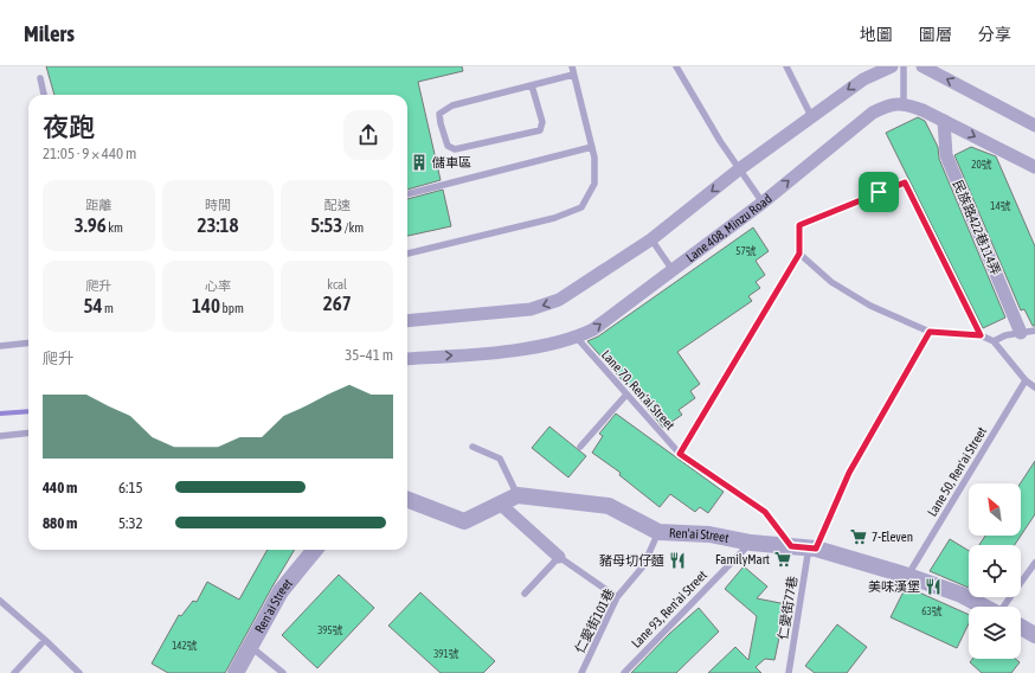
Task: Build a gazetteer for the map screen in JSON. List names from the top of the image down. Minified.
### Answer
{"streets":{"street":["Lane 408, Minzu Road","民族路422巷114弄","Ren'ai Street"],"lane":["Lane 70, Ren'ai Street","Lane 50, Ren'ai Street","仁愛街77巷","Lane 93, Ren'ai Street","仁愛街101巷"]},"crossings":[["Lane 408, Minzu Road","Lane 70, Ren'ai Street"],["Lane 70, Ren'ai Street","Ren'ai Street"],["Lane 50, Ren'ai Street","Ren'ai Street"],["Ren'ai Street","仁愛街77巷"],["Ren'ai Street","Lane 93, Ren'ai Street"],["Ren'ai Street","仁愛街101巷"]],"places":{"building":["儲車區"],"supermarket":["7-Eleven","FamilyMart"],"restaurant":["豬母切仔麵","美味漢堡"]},"house_numbers":["20號","14號","57號","63號","395號","142號","391號"],"north":"top left","page":{"header":"Milers","nav":["地圖","圖層","分享"],"heading":["夜跑","21:05 · 9 × 440 m"],"stats":[["距離","3.96 km"],["時間","23:18"],["配速","5:53 /km"],["爬升","54 m"],["心率","140 bpm"],["kcal","267"]],"chart":["爬升","35–41 m"],"list":[{"name":"440 m","note":"6:15"},{"name":"880 m","note":"5:32"}]}}
